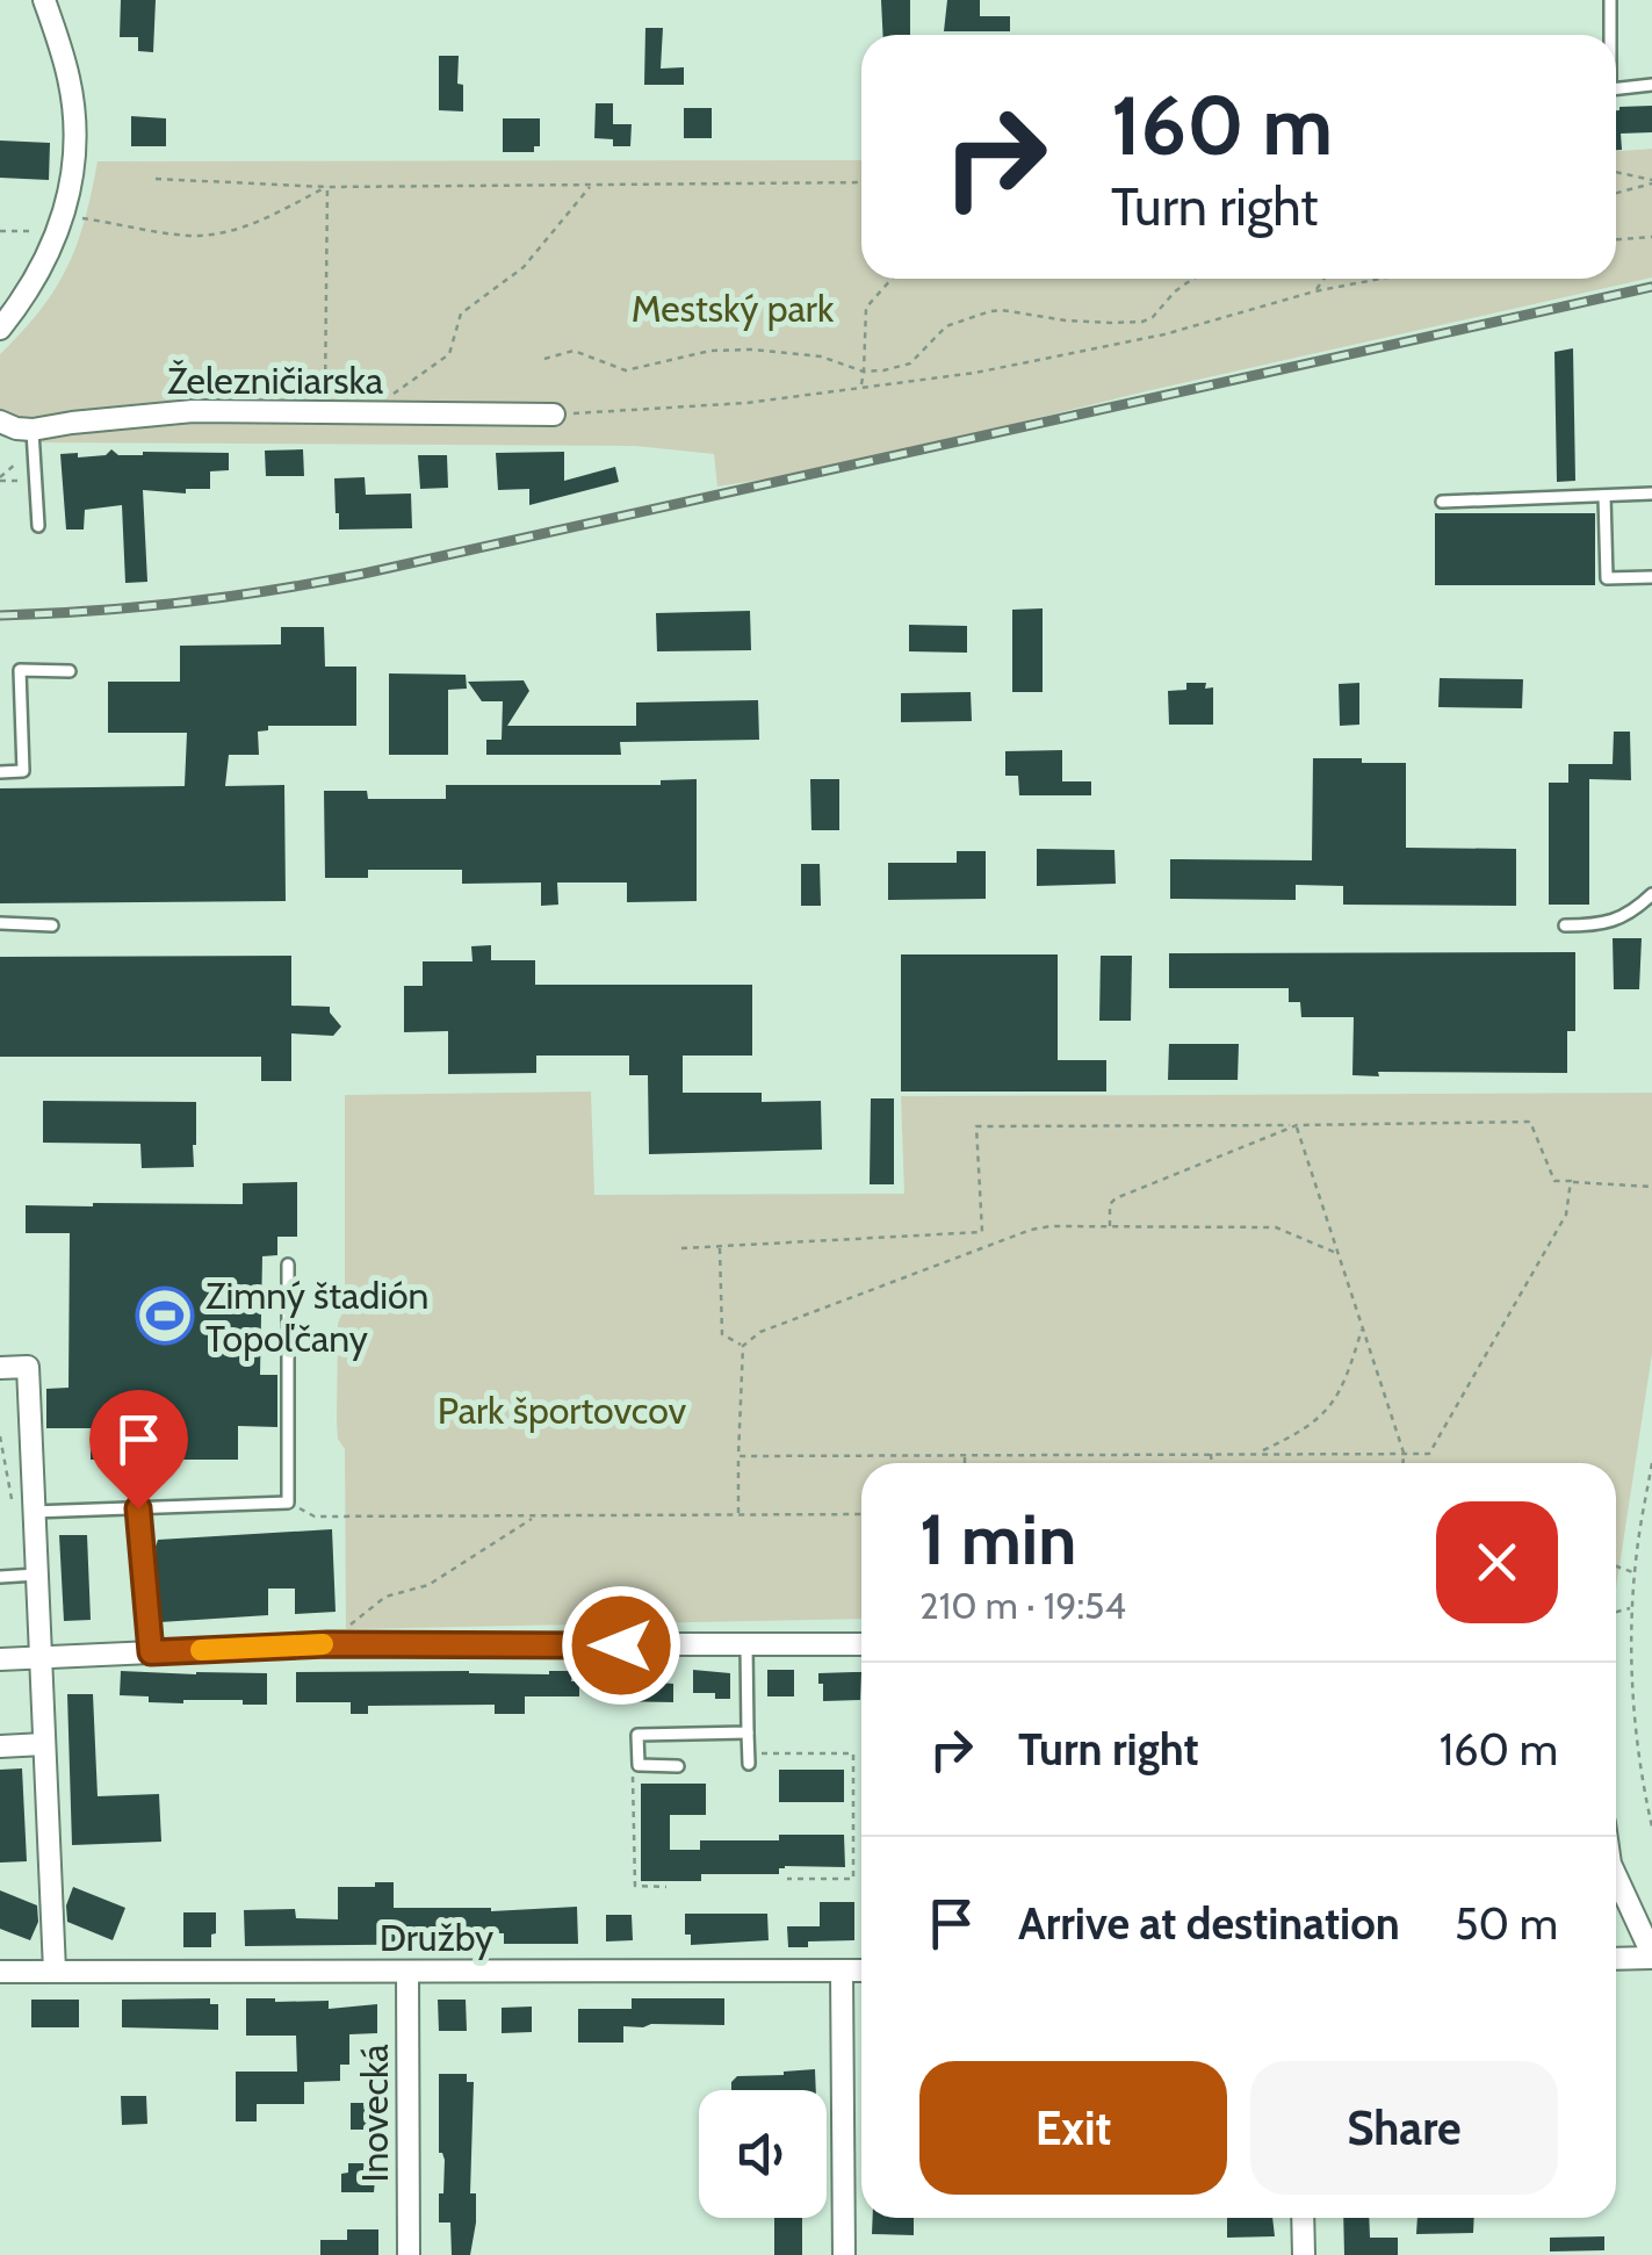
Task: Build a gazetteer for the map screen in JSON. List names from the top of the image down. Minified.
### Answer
{"streets":{"street":["Železničiarska","Družby","Inovecká"]},"crossings":[["Družby","Inovecká"]],"parks":["Mestský park","Park športovcov"],"places":{"sports":["Zimný štadión Topoľčany"]},"page":{"turn":["160 m","Turn right"],"heading":["1 min","210 m · 19:54"],"list":[{"name":"Turn right","value":"160 m"},{"name":"Arrive at destination","value":"50 m"}],"buttons":["Exit","Share"]}}
